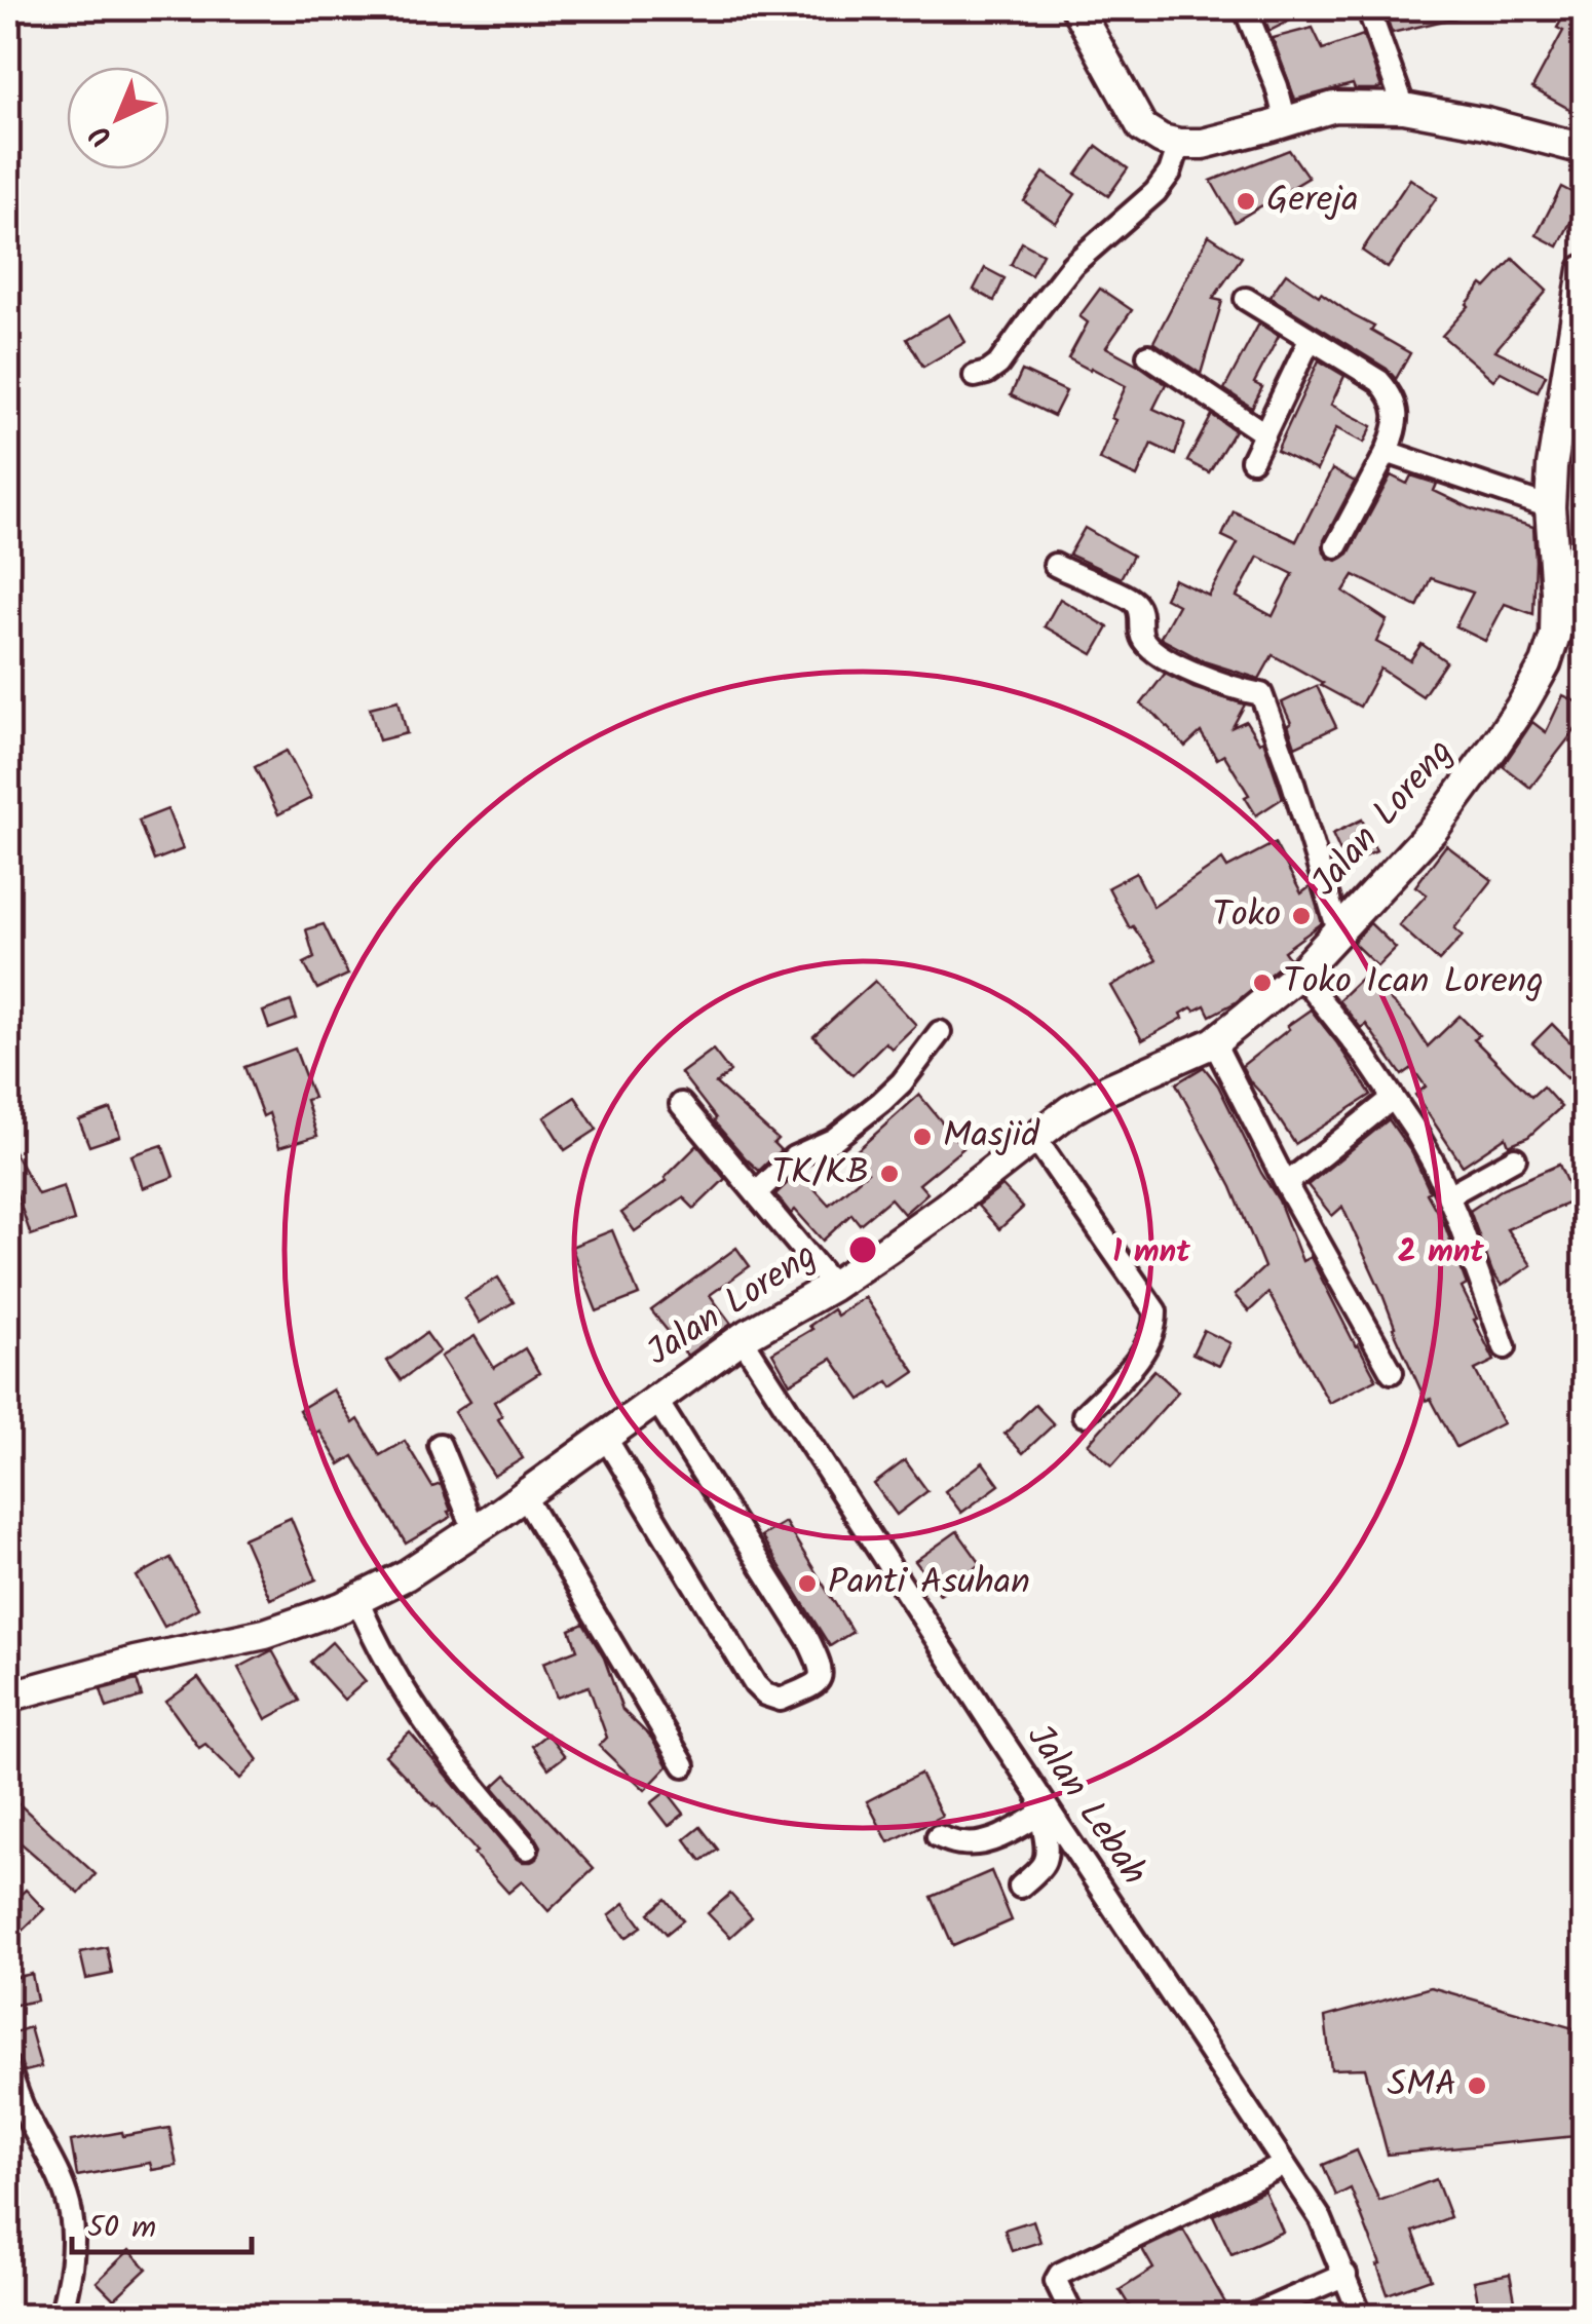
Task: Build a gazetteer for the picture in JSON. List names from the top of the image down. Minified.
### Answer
{"streets":{"street":["Jalan Loreng","Jalan Lebah"]},"crossings":[["Jalan Loreng","Jalan Lebah"]],"places":["Gereja","Toko","Toko Ican Loreng","Masjid","TK/KB","Panti Asuhan","SMA"],"scale_bar":"50 m","north":"bottom left","rings":["1 mnt","2 mnt"]}
